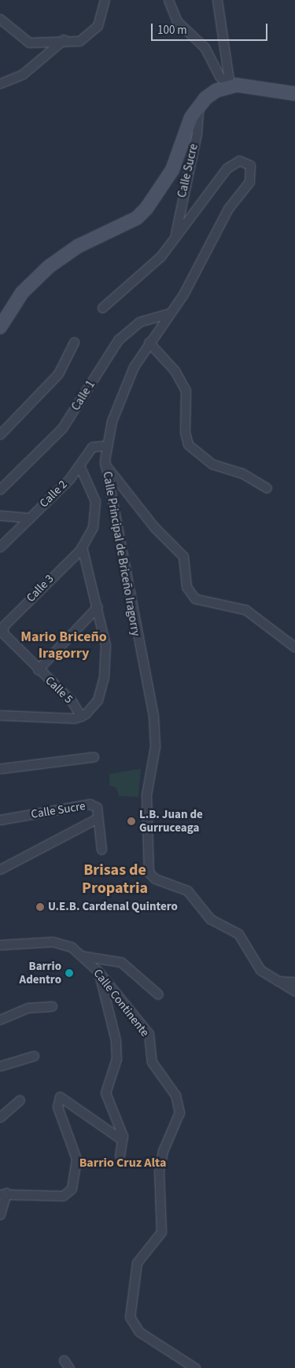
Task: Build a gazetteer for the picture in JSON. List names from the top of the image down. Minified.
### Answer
{"streets":{"street":["Calle Sucre","Calle 1","Calle 2","Calle Principal de Briceño Iragorry","Calle 3","Calle 5","Calle Continente"]},"crossings":[["Calle Sucre","Calle Principal de Briceño Iragorry"],["Calle 1","Calle Principal de Briceño Iragorry"],["Calle 2","Calle Principal de Briceño Iragorry"],["Calle 2","Calle 3"],["Calle 3","Calle 5"]],"districts":["Mario Briceño Iragorry","Brisas de Propatria","Barrio Cruz Alta"],"places":["L.B. Juan de Gurruceaga","U.E.B. Cardenal Quintero","Barrio Adentro"],"scale_bar":"100 m"}
